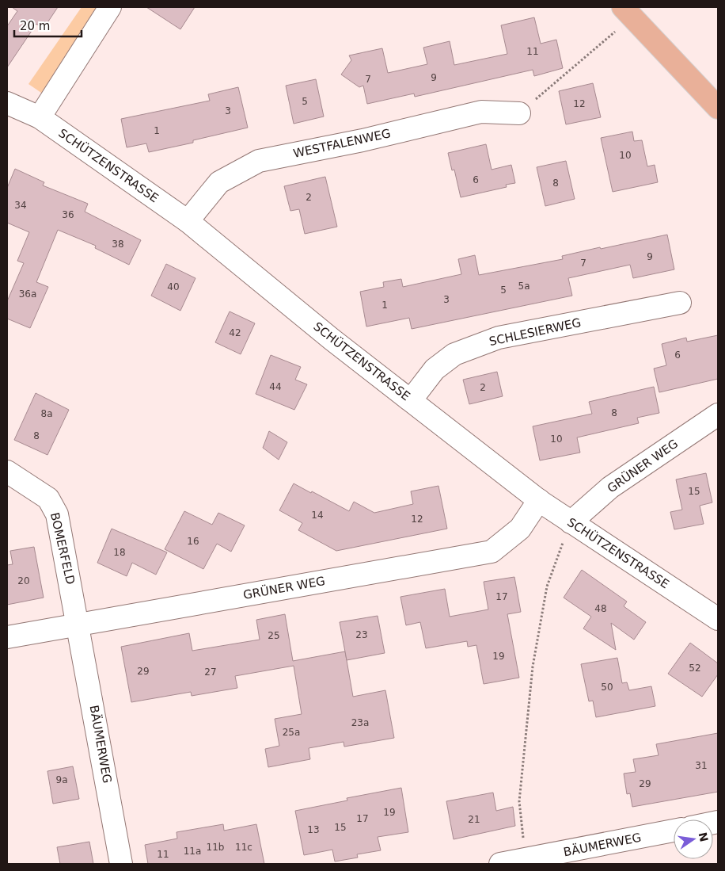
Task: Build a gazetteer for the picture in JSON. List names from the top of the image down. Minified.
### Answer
{"streets":{"street":["WESTFALENWEG","SCHÜTZENSTRASSE","SCHLESIERWEG","GRÜNER WEG","BOMERFELD","BÄUMERWEG"]},"crossings":[["WESTFALENWEG","SCHÜTZENSTRASSE"],["SCHÜTZENSTRASSE","SCHLESIERWEG"],["SCHÜTZENSTRASSE","GRÜNER WEG"],["GRÜNER WEG","BOMERFELD"],["GRÜNER WEG","BÄUMERWEG"],["BOMERFELD","BÄUMERWEG"]],"house_numbers":["11","9","7","5","12","3","1","10","6","8","2","34","36","38","9","7","5a","40","5","36a","3","1","42","6","44","2","8","8a","8","10","15","14","12","16","18","20","17","48","23","25","19","52","29","27","50","23a","25a","31","9a","29","19","17","21","15","13","11b","11c","11a","11"],"scale_bar":"20 m","north":"right"}
